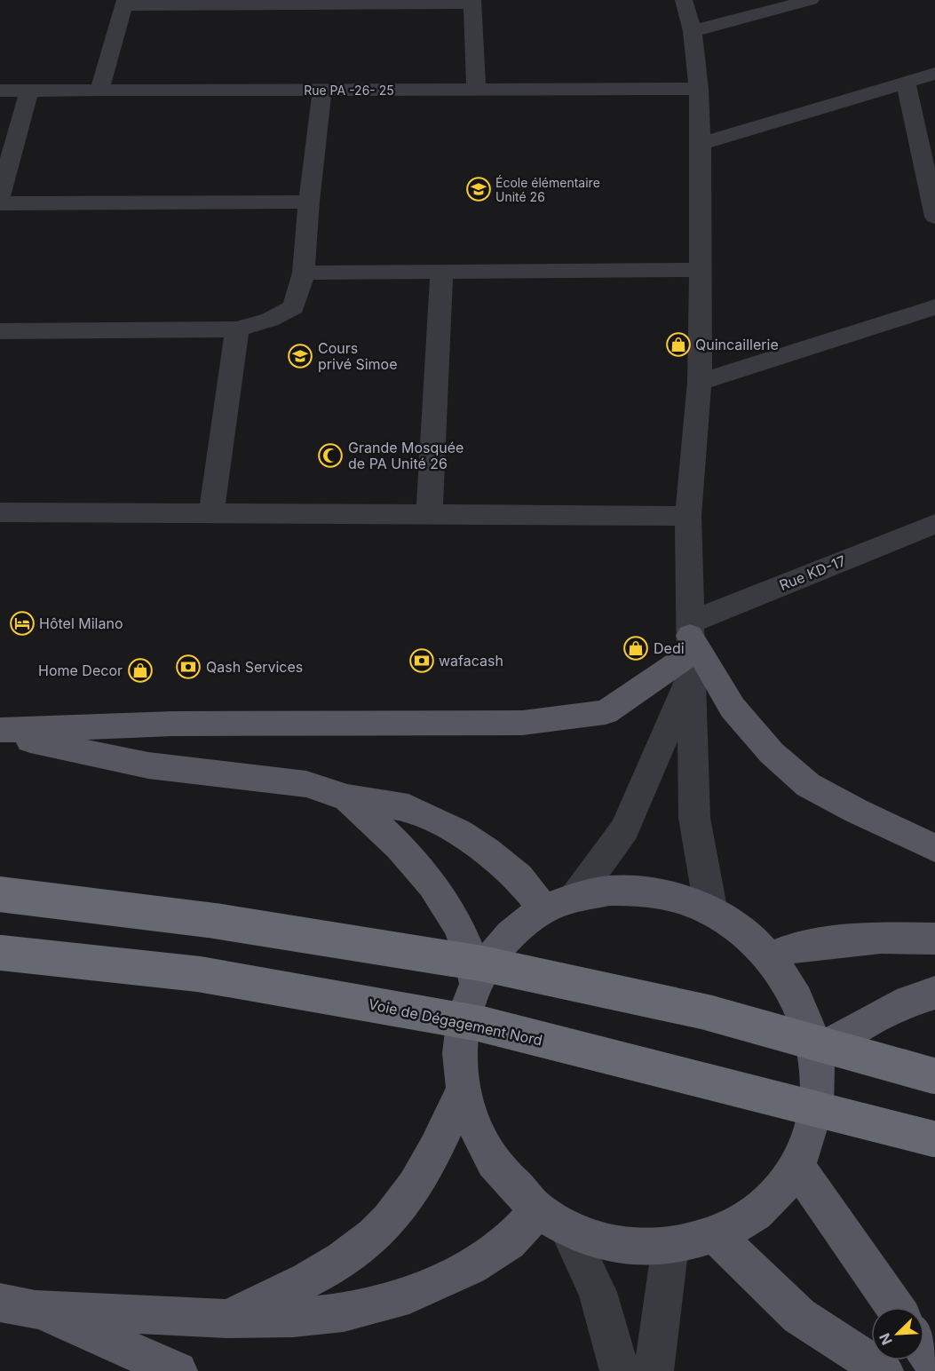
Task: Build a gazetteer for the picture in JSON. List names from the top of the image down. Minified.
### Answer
{"streets":{"highway":["Voie de Dégagement Nord"],"street":["Rue PA -26- 25","Rue KD-17"]},"places":{"school or university":["École élémentaire Unité 26","Cours privé Simoe"],"shop":["Quincaillerie","Dedi","Home Decor"],"mosque":["Grande Mosquée de PA Unité 26"],"hotel":["Hôtel Milano"],"bank":["wafacash","Qash Services"]},"north":"bottom left"}
